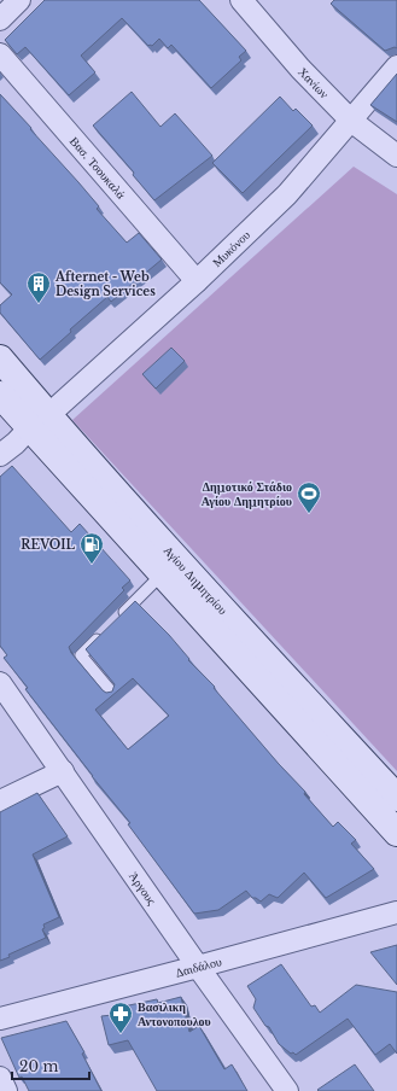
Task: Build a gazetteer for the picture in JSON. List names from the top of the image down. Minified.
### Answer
{"streets":{"main road":["Αγίου Δημητρίου"],"street":["Χανίων","Βασ. Τσουκαλά","Μυκόνου","Άργους","Δαιδάλου"]},"crossings":[["Χανίων","Μυκόνου"],["Βασ. Τσουκαλά","Μυκόνου"],["Μυκόνου","Αγίου Δημητρίου"],["Άργους","Δαιδάλου"]],"places":{"building":["Afternet - Web Design Services"],"sports":["Δημοτικό Στάδιο Αγίου Δημητρίου"],"fuel station":["REVOIL"],"pharmacy":["Βασιλικη Αντονοπουλου"]},"scale_bar":"20 m"}
